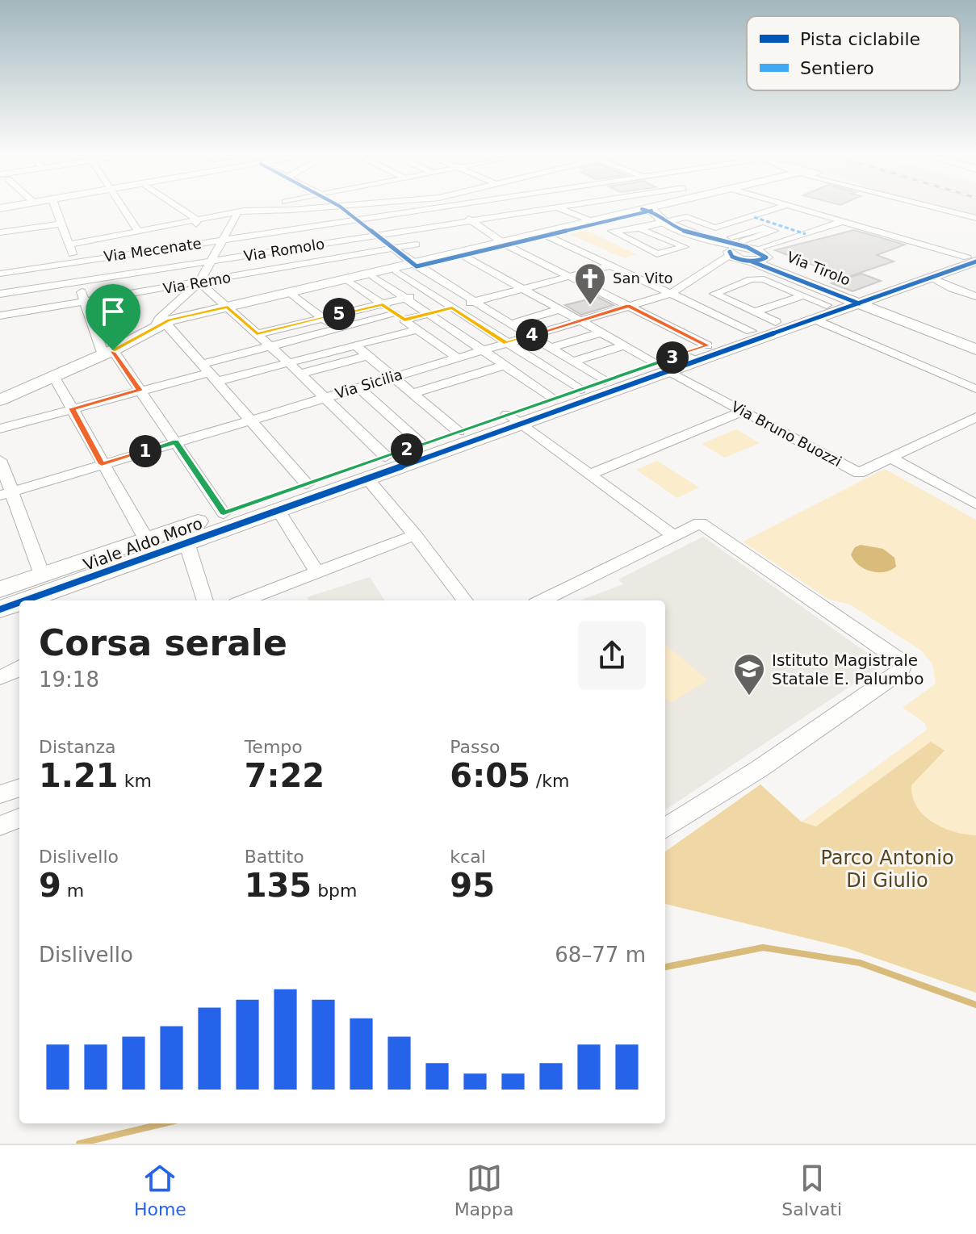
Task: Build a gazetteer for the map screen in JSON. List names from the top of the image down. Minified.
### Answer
{"streets":{"street":["Via Mecenate","Via Romolo","Via Tirolo","Via Remo","Via Sicilia","Via Bruno Buozzi","Viale Aldo Moro"]},"crossings":[["Via Tirolo","Via Sicilia"],["Via Tirolo","Viale Aldo Moro"],["Via Sicilia","Via Bruno Buozzi"],["Via Bruno Buozzi","Viale Aldo Moro"]],"parks":["Parco Antonio Di Giulio"],"places":{"church":["San Vito"],"school or university":["Istituto Magistrale Statale E. Palumbo"]},"legend":["Pista ciclabile","Sentiero"],"page":{"pins":["5","4","3","2","1"],"heading":["Corsa serale","19:18"],"stats":[["Distanza","1.21 km"],["Tempo","7:22"],["Passo","6:05 /km"],["Dislivello","9 m"],["Battito","135 bpm"],["kcal","95"]],"chart":["Dislivello","68–77 m"],"tabs":["Home","Mappa","Salvati"]}}
